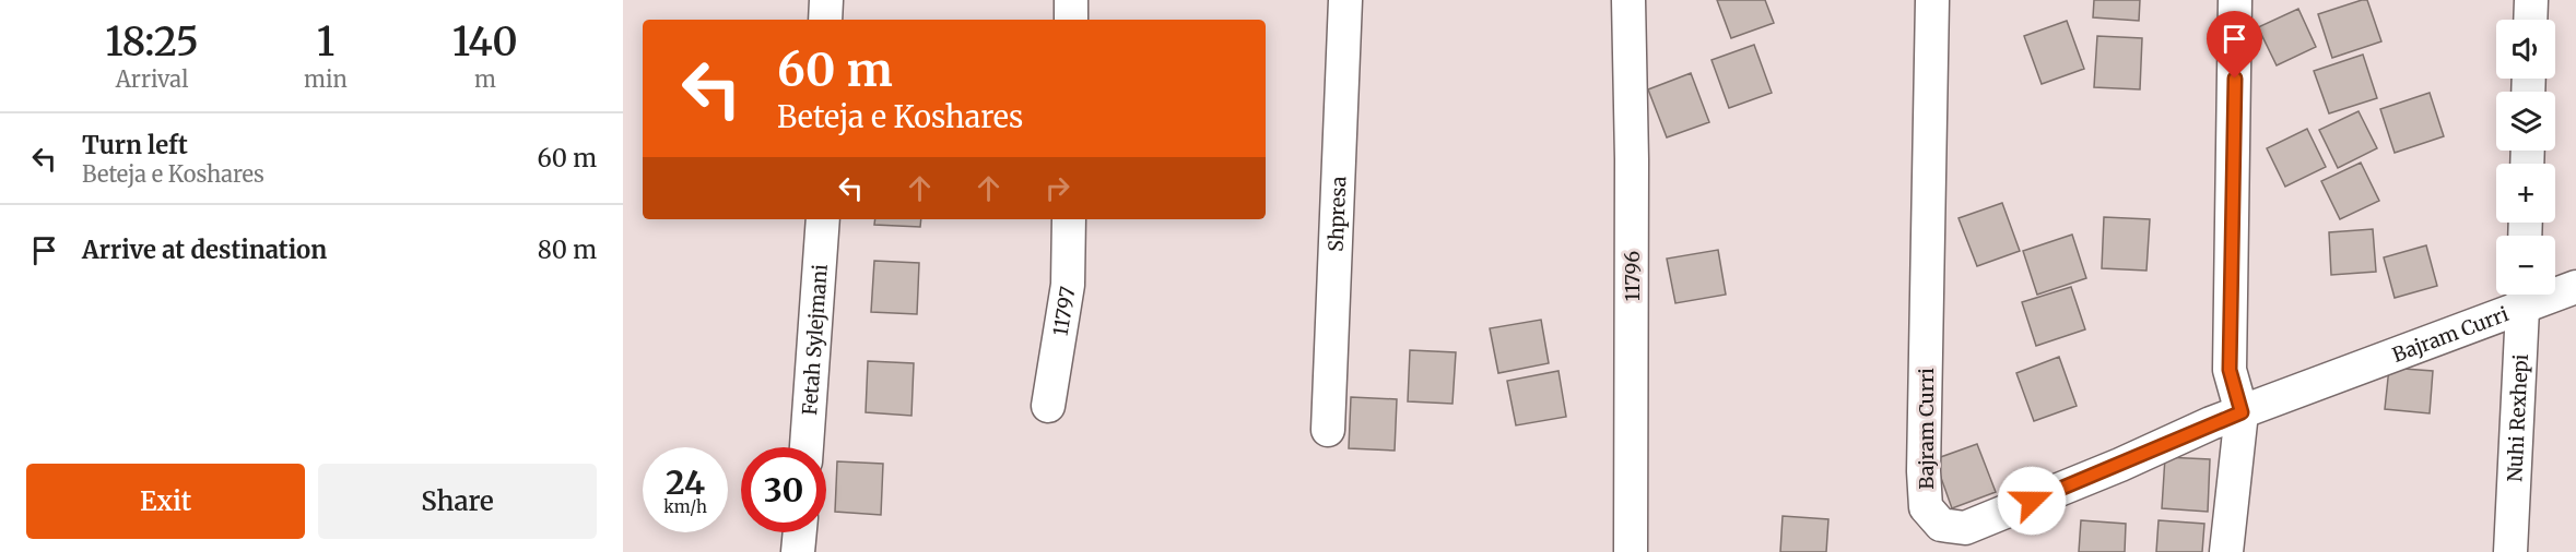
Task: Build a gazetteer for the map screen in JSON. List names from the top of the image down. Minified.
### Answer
{"streets":{"street":["Shpresa","11796","11797","Bajram Curri","Fetah Sylejmani","Nuhi Rexhepi"]},"crossings":[["Bajram Curri","Nuhi Rexhepi"]],"page":{"eta":["18:25","Arrival","1","min","140","m"],"map_buttons":["+","−"],"turn":["60 m","Beteja e Koshares"],"list":[{"name":"Turn left","note":"Beteja e Koshares","value":"60 m"},{"name":"Arrive at destination","value":"80 m"}],"speed":"24 km/h","limit":"30","buttons":["Exit","Share"]}}
